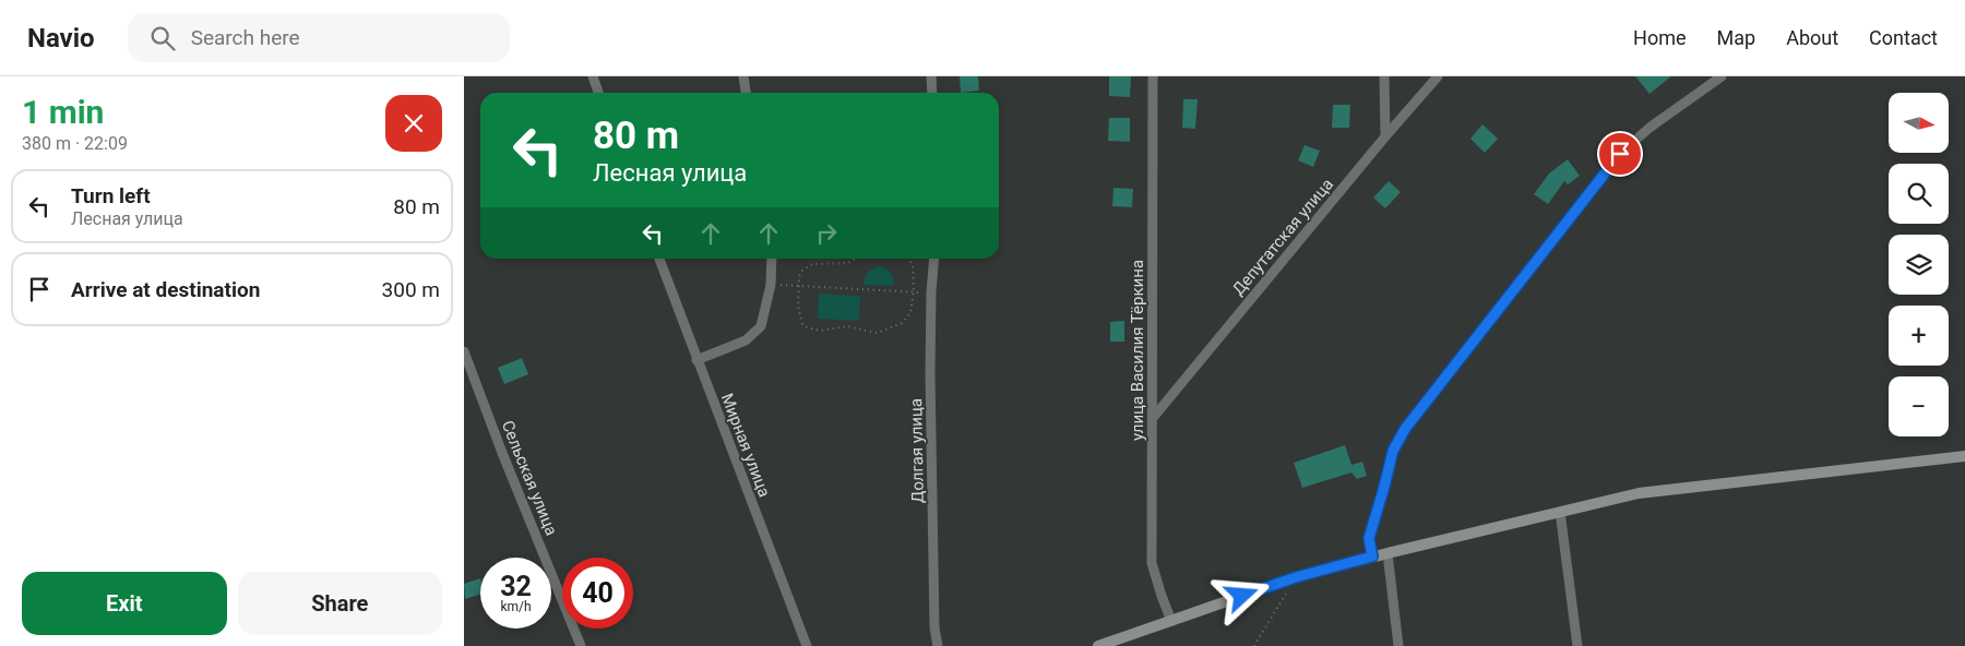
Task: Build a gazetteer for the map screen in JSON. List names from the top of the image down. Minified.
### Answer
{"streets":{"street":["Депутатская улица","улица Василия Тёркина","Мирная улица","Долгая улица","Сельская улица"]},"crossings":[["Депутатская улица","улица Василия Тёркина"]],"north":"right","page":{"header":"Navio","search":"Search here","nav":["Home","Map","About","Contact"],"heading":["1 min","380 m · 22:09"],"map_buttons":["+","−"],"turn":["80 m","Лесная улица"],"list":[{"name":"Turn left","note":"Лесная улица","value":"80 m"},{"name":"Arrive at destination","value":"300 m"}],"speed":"32 km/h","limit":"40","buttons":["Exit","Share"]}}
